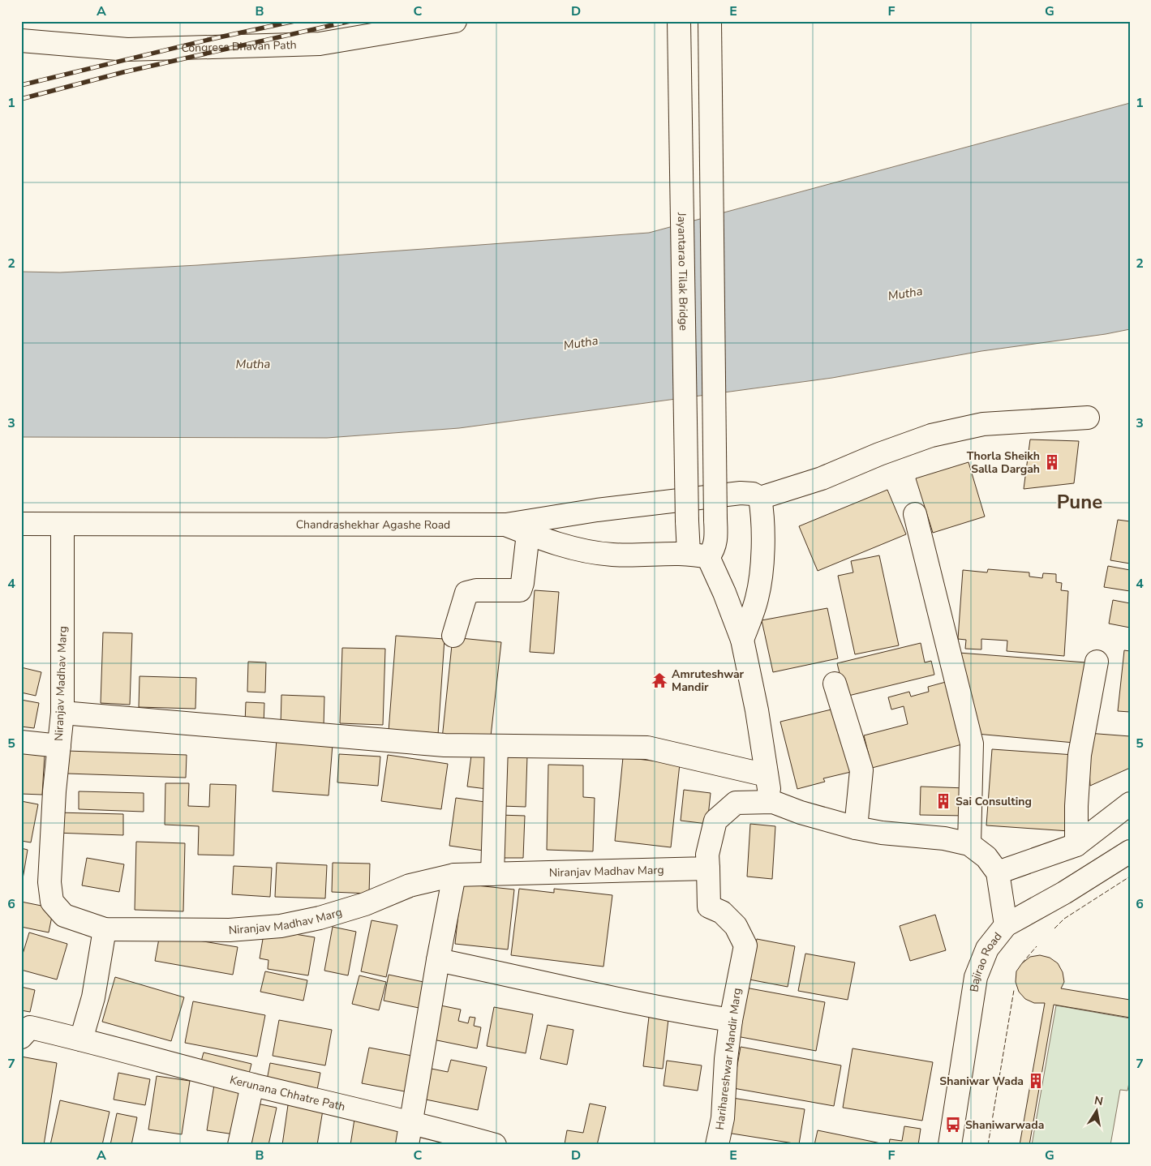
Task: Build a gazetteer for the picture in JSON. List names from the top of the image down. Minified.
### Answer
{"streets":{"main road":["Congress Bhavan Path","Jayantarao Tilak Bridge","Chandrashekhar Agashe Road","Niranjav Madhav Marg","Bajirao Road","Harihareshwar Mandir Marg","Kerunana Chhatre Path"]},"crossings":[["Jayantarao Tilak Bridge","Chandrashekhar Agashe Road"],["Chandrashekhar Agashe Road","Niranjav Madhav Marg"],["Niranjav Madhav Marg","Harihareshwar Mandir Marg"]],"districts":["Pune"],"water":["Mutha"],"places":{"building":["Thorla Sheikh Salla Dargah","Sai Consulting","Shaniwar Wada"],"temple":["Amruteshwar Mandir"],"bus stop":["Shaniwarwada"]},"north":"top","grid":{"columns":["A","B","C","D","E","F","G"],"rows":["1","2","3","4","5","6","7"]}}
